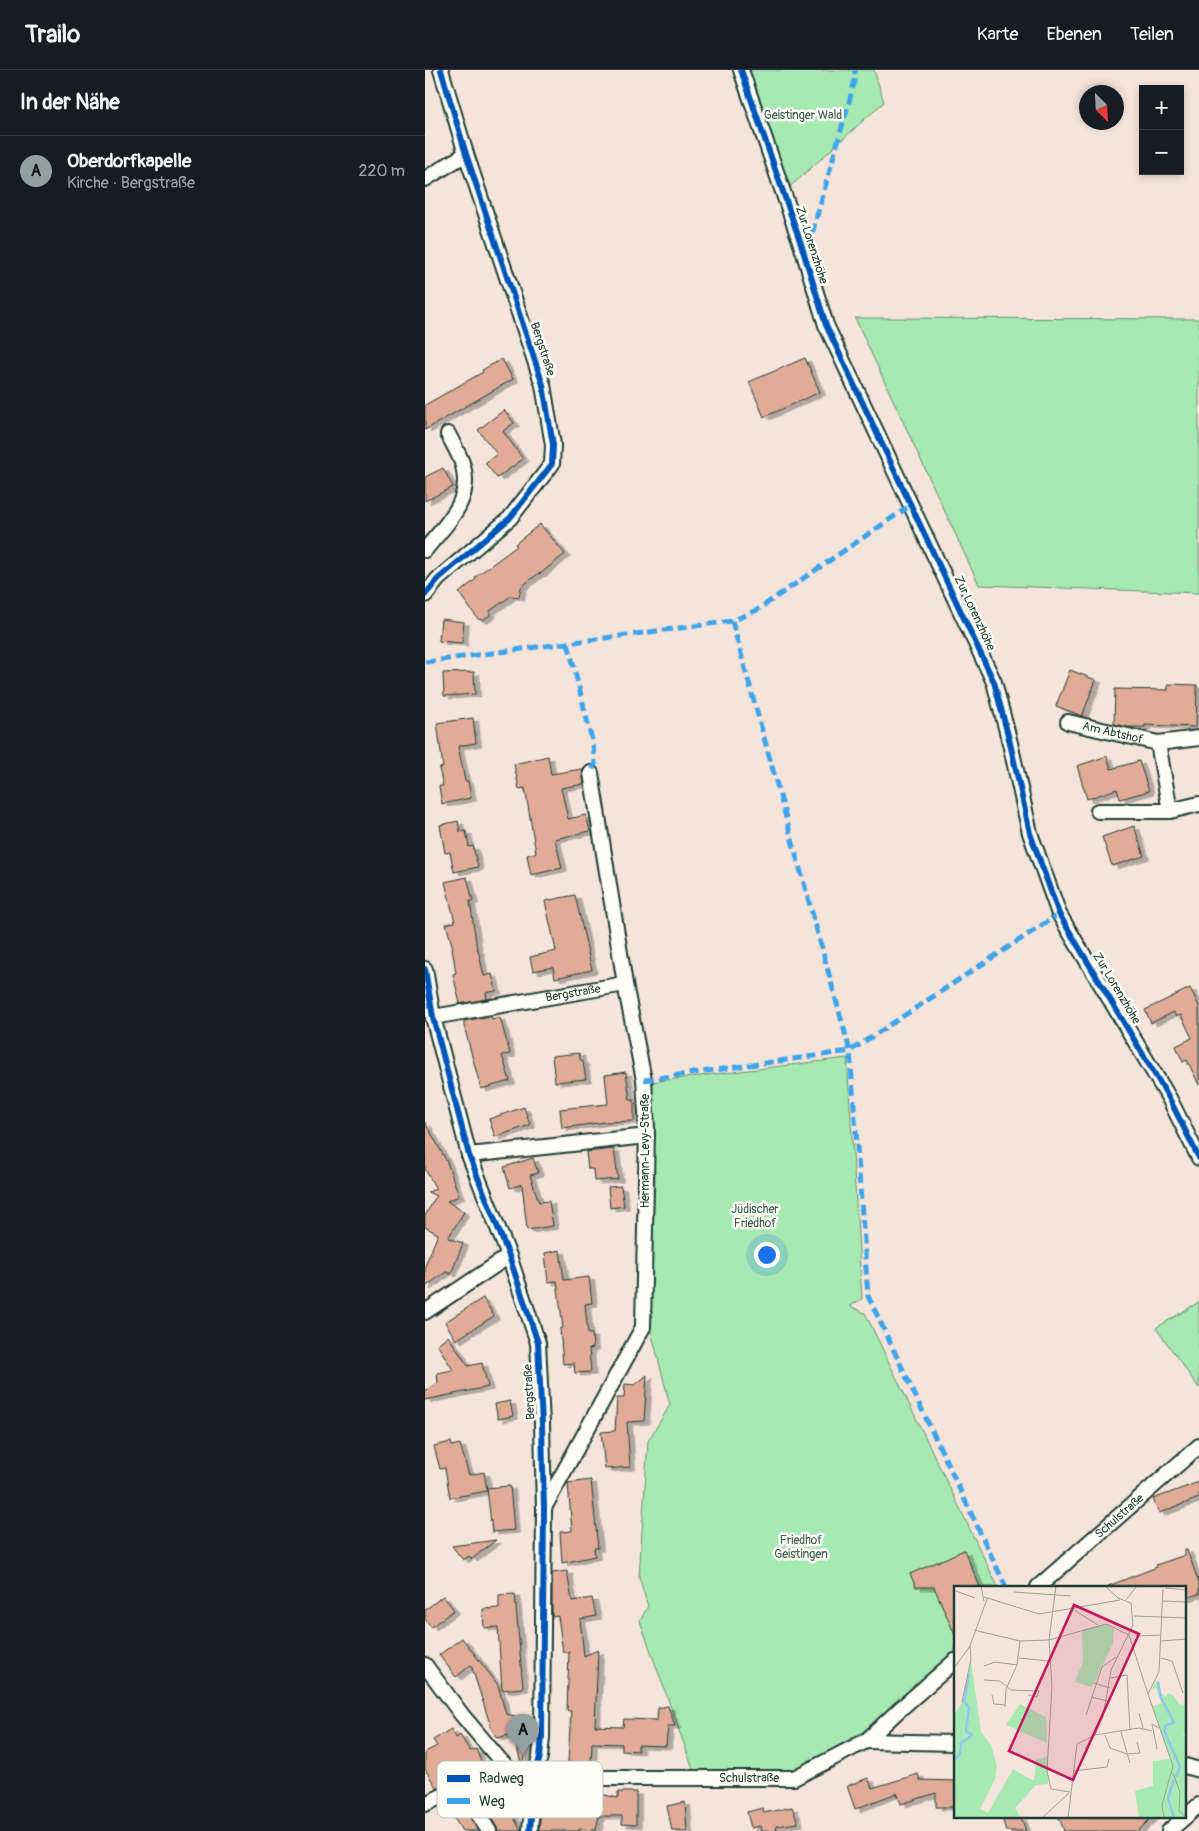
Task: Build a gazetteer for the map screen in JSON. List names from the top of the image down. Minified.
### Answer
{"streets":{"street":["Zur Lorenzhöhe","Bergstraße","Am Abtshof","Hermann-Levy-Straße","Schulstraße"]},"crossings":[["Bergstraße","Hermann-Levy-Straße"]],"parks":["Geistinger Wald","Jüdischer Friedhof","Friedhof Geistingen"],"legend":["Radweg","Weg"],"north":"bottom right","page":{"header":"Trailo","nav":["Karte","Ebenen","Teilen"],"heading":"In der Nähe","map_buttons":["+","−"],"list":[{"mark":"A","name":"Oberdorfkapelle","note":"Kirche · Bergstraße","value":"220 m"}],"pins":"A"}}
